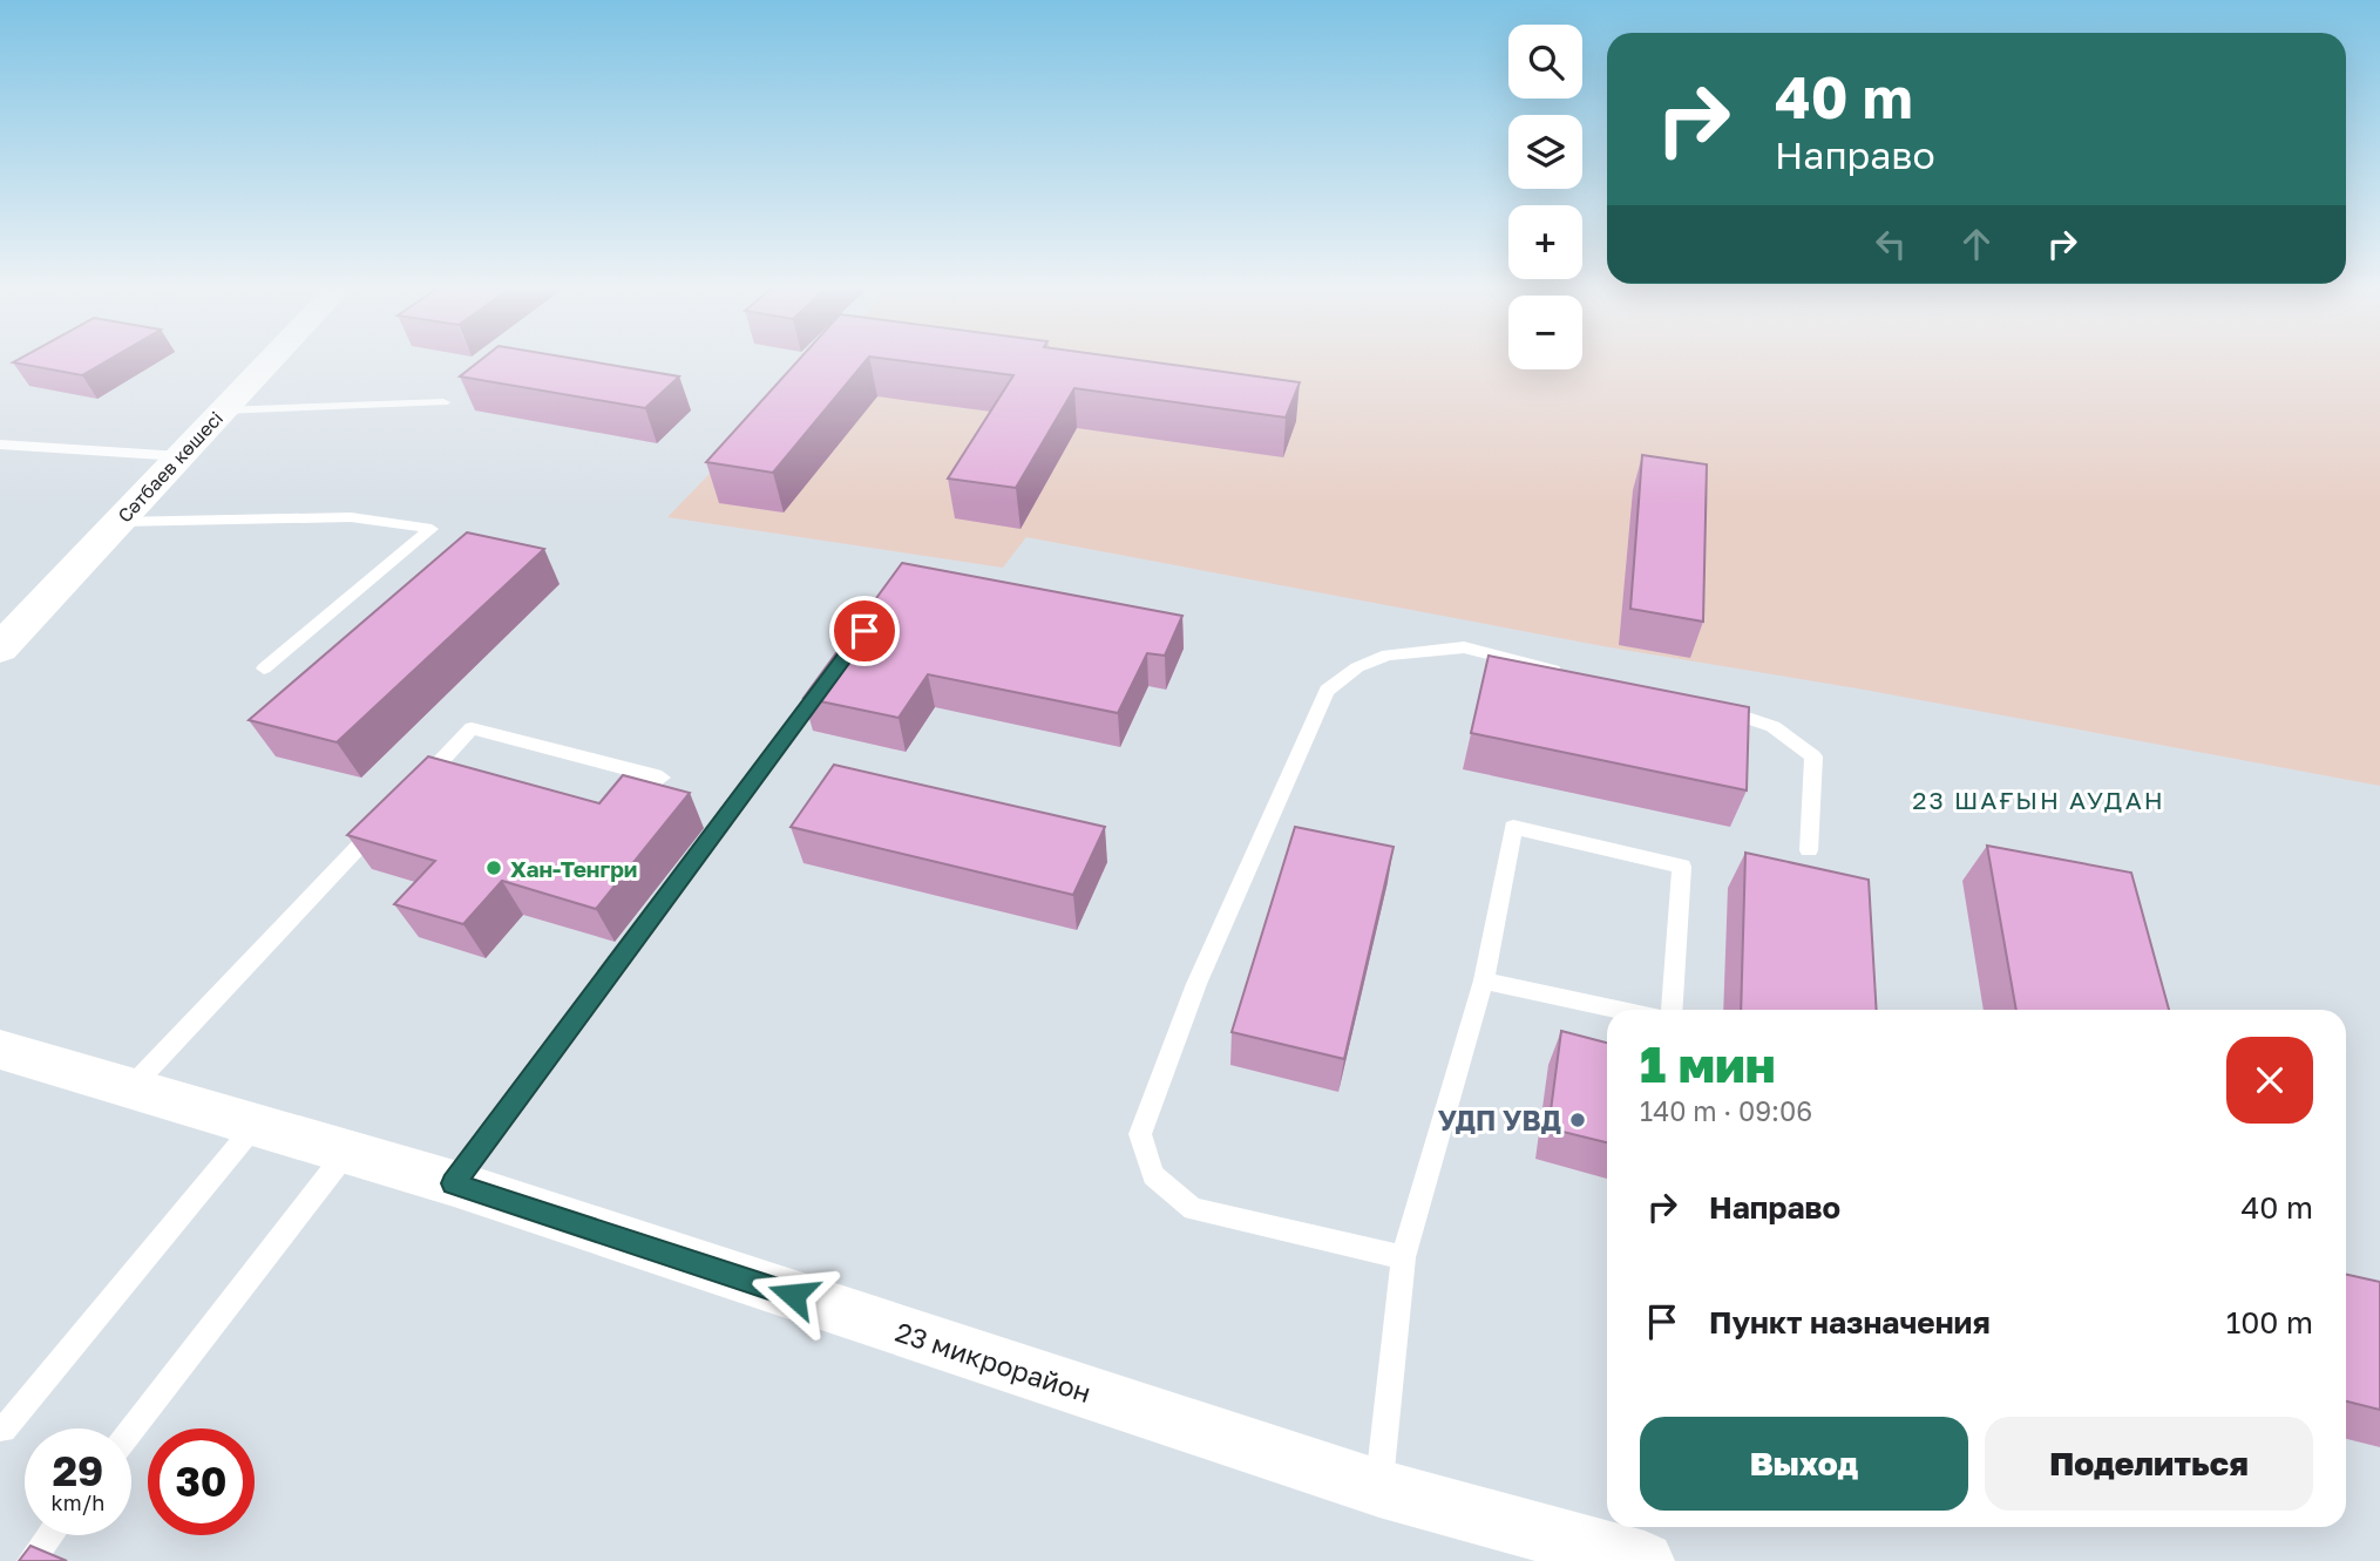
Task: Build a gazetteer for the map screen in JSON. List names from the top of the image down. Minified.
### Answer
{"streets":{"main road":["Сәтбаев көшесі"],"street":["23 микрорайон"]},"districts":["23 ШАҒЫН АУДАН"],"places":["Хан-Тенгри","УДП УВД"],"page":{"map_buttons":["+","−"],"turn":["40 m","Направо"],"heading":["1 мин","140 m · 09:06"],"list":[{"name":"Направо","value":"40 m"},{"name":"Пункт назначения","value":"100 m"}],"buttons":["Выход","Поделиться"],"speed":"29 km/h","limit":"30"}}
